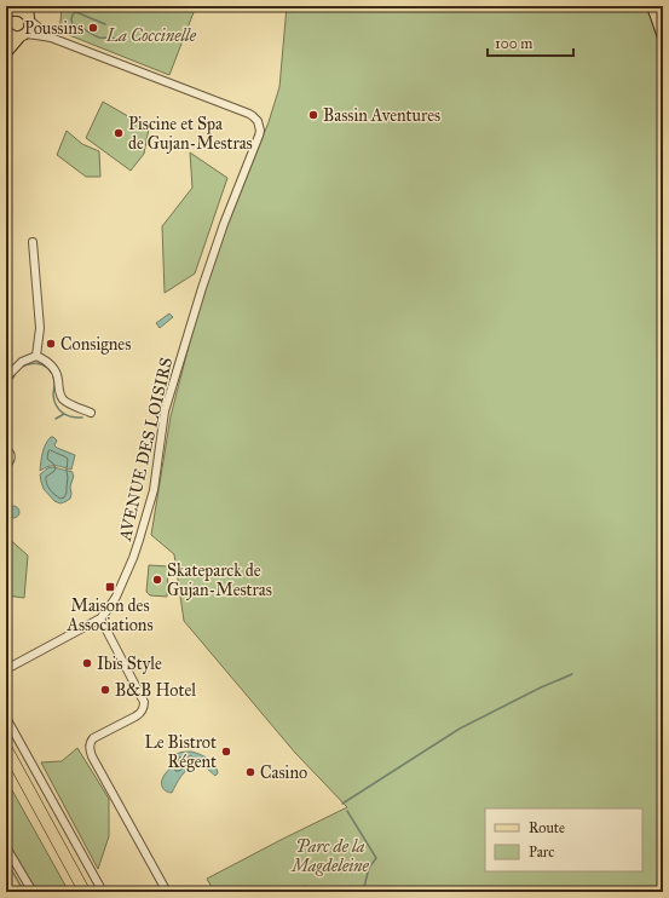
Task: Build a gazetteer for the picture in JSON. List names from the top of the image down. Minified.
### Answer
{"streets":{"street":["AVENUE DES LOISIRS"]},"parks":["La Coccinelle","Parc de la Magdeleine"],"places":{"other":["Poussins","Bassin Aventures","Piscine et Spa de Gujan-Mestras","Consignes","Skateparck de Gujan-Mestras","Ibis Style","B&B Hotel","Le Bistrot Régent","Casino"],"transit":["Maison des Associations"]},"legend":["Route","Parc"],"scale_bar":"100 m"}
